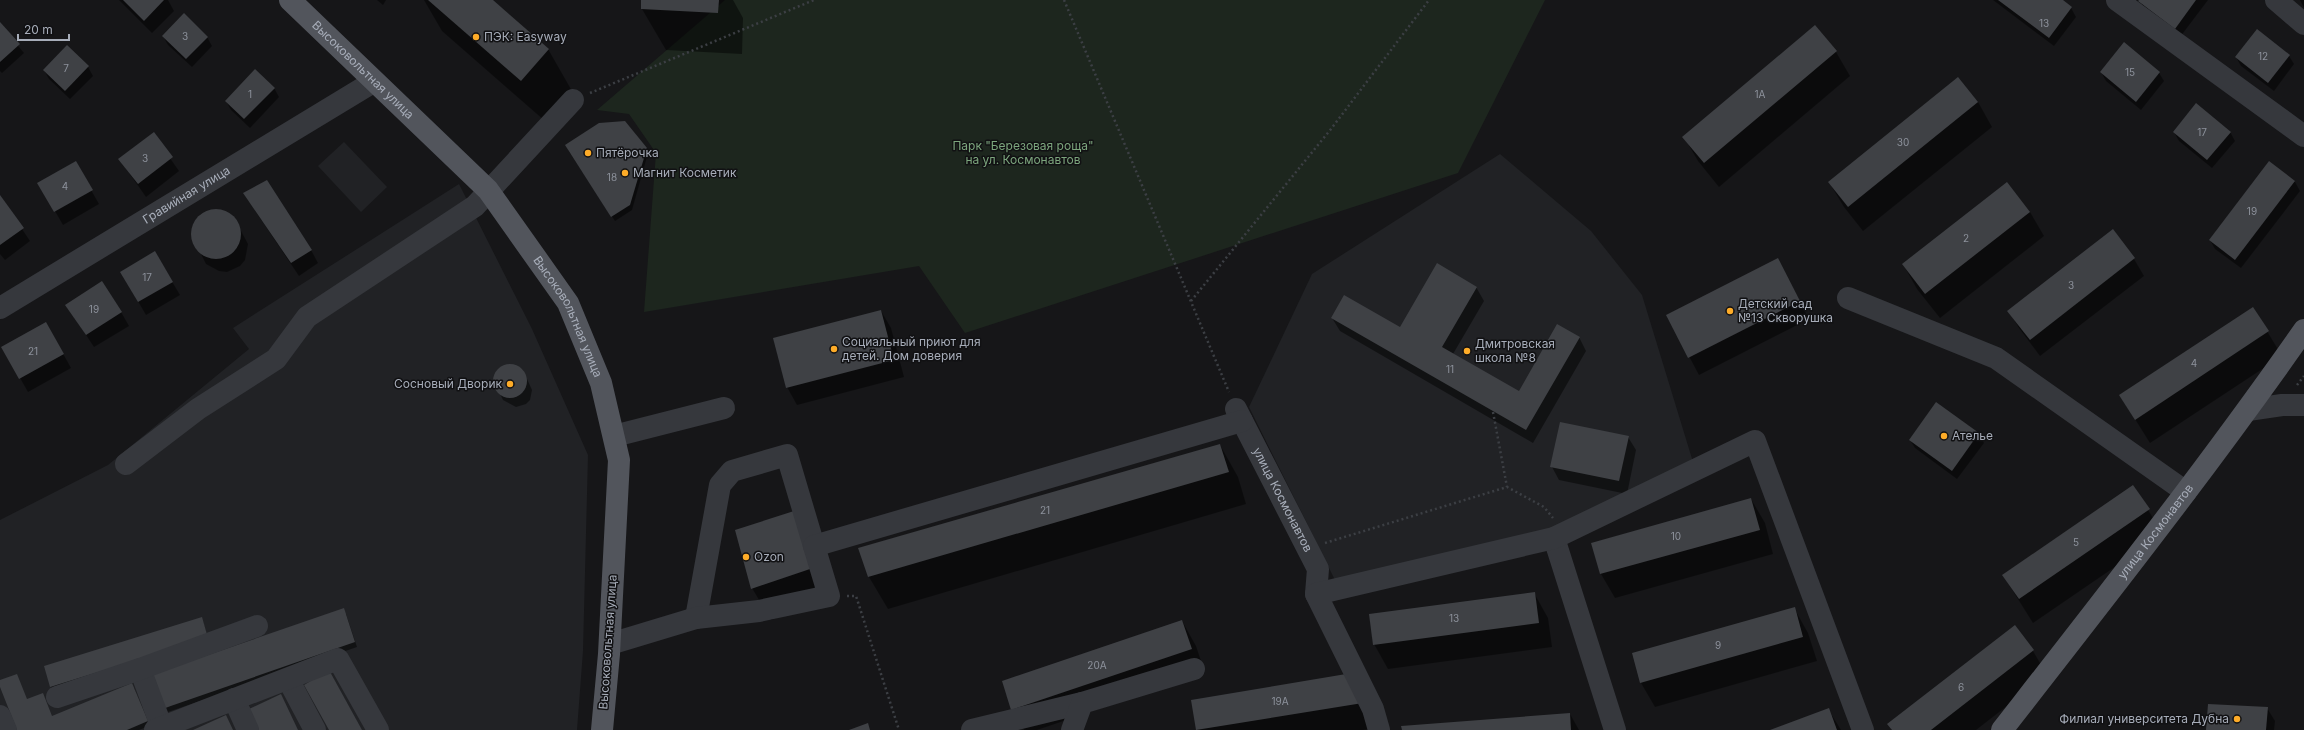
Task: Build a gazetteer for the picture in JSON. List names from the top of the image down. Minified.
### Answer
{"streets":{"main road":["Высоковольтная улица","улица Космонавтов"],"street":["Гравийная улица"]},"crossings":[["Высоковольтная улица","Гравийная улица"]],"parks":["Парк \"Березовая роща\" на ул. Космонавтов"],"places":["ПЭК: Easyway","Пятёрочка","Магнит Косметик","Детский сад №13 Скворушка","Социальный приют для детей. Дом доверия","Дмитровская школа №8","Сосновый Дворик","Ателье","Ozon","Филиал университета Дубна"],"house_numbers":["13","3","12","7","15","1","1А","17","30","3","18","4","19","2","17","3","19","21","4","11","21","10","5","13","9","20А","6","19А"],"scale_bar":"20 m"}
